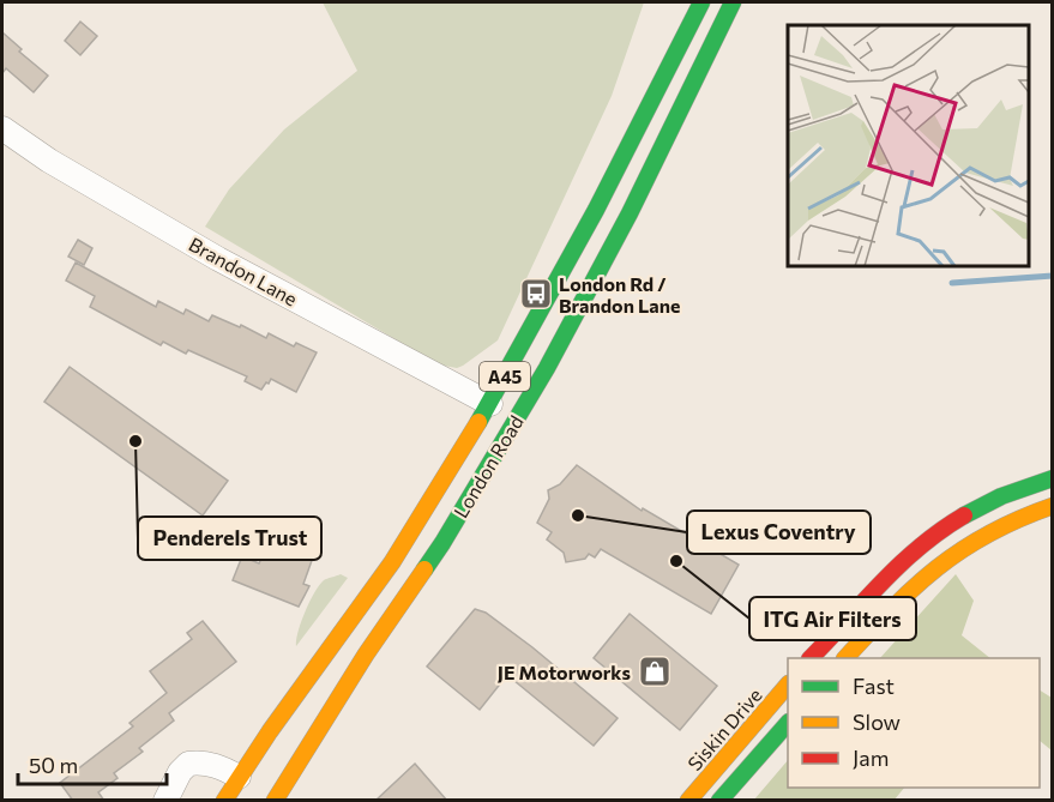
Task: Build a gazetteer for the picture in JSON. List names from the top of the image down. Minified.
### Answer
{"streets":{"main road":["A45","London Road","Siskin Drive"],"street":["Brandon Lane"]},"crossings":[["Brandon Lane","London Road"]],"places":{"bus stop":["London Rd / Brandon Lane"],"other":["Penderels Trust","Lexus Coventry","ITG Air Filters"],"shop":["JE Motorworks"]},"legend":["Fast","Slow","Jam"],"scale_bar":"50 m"}
